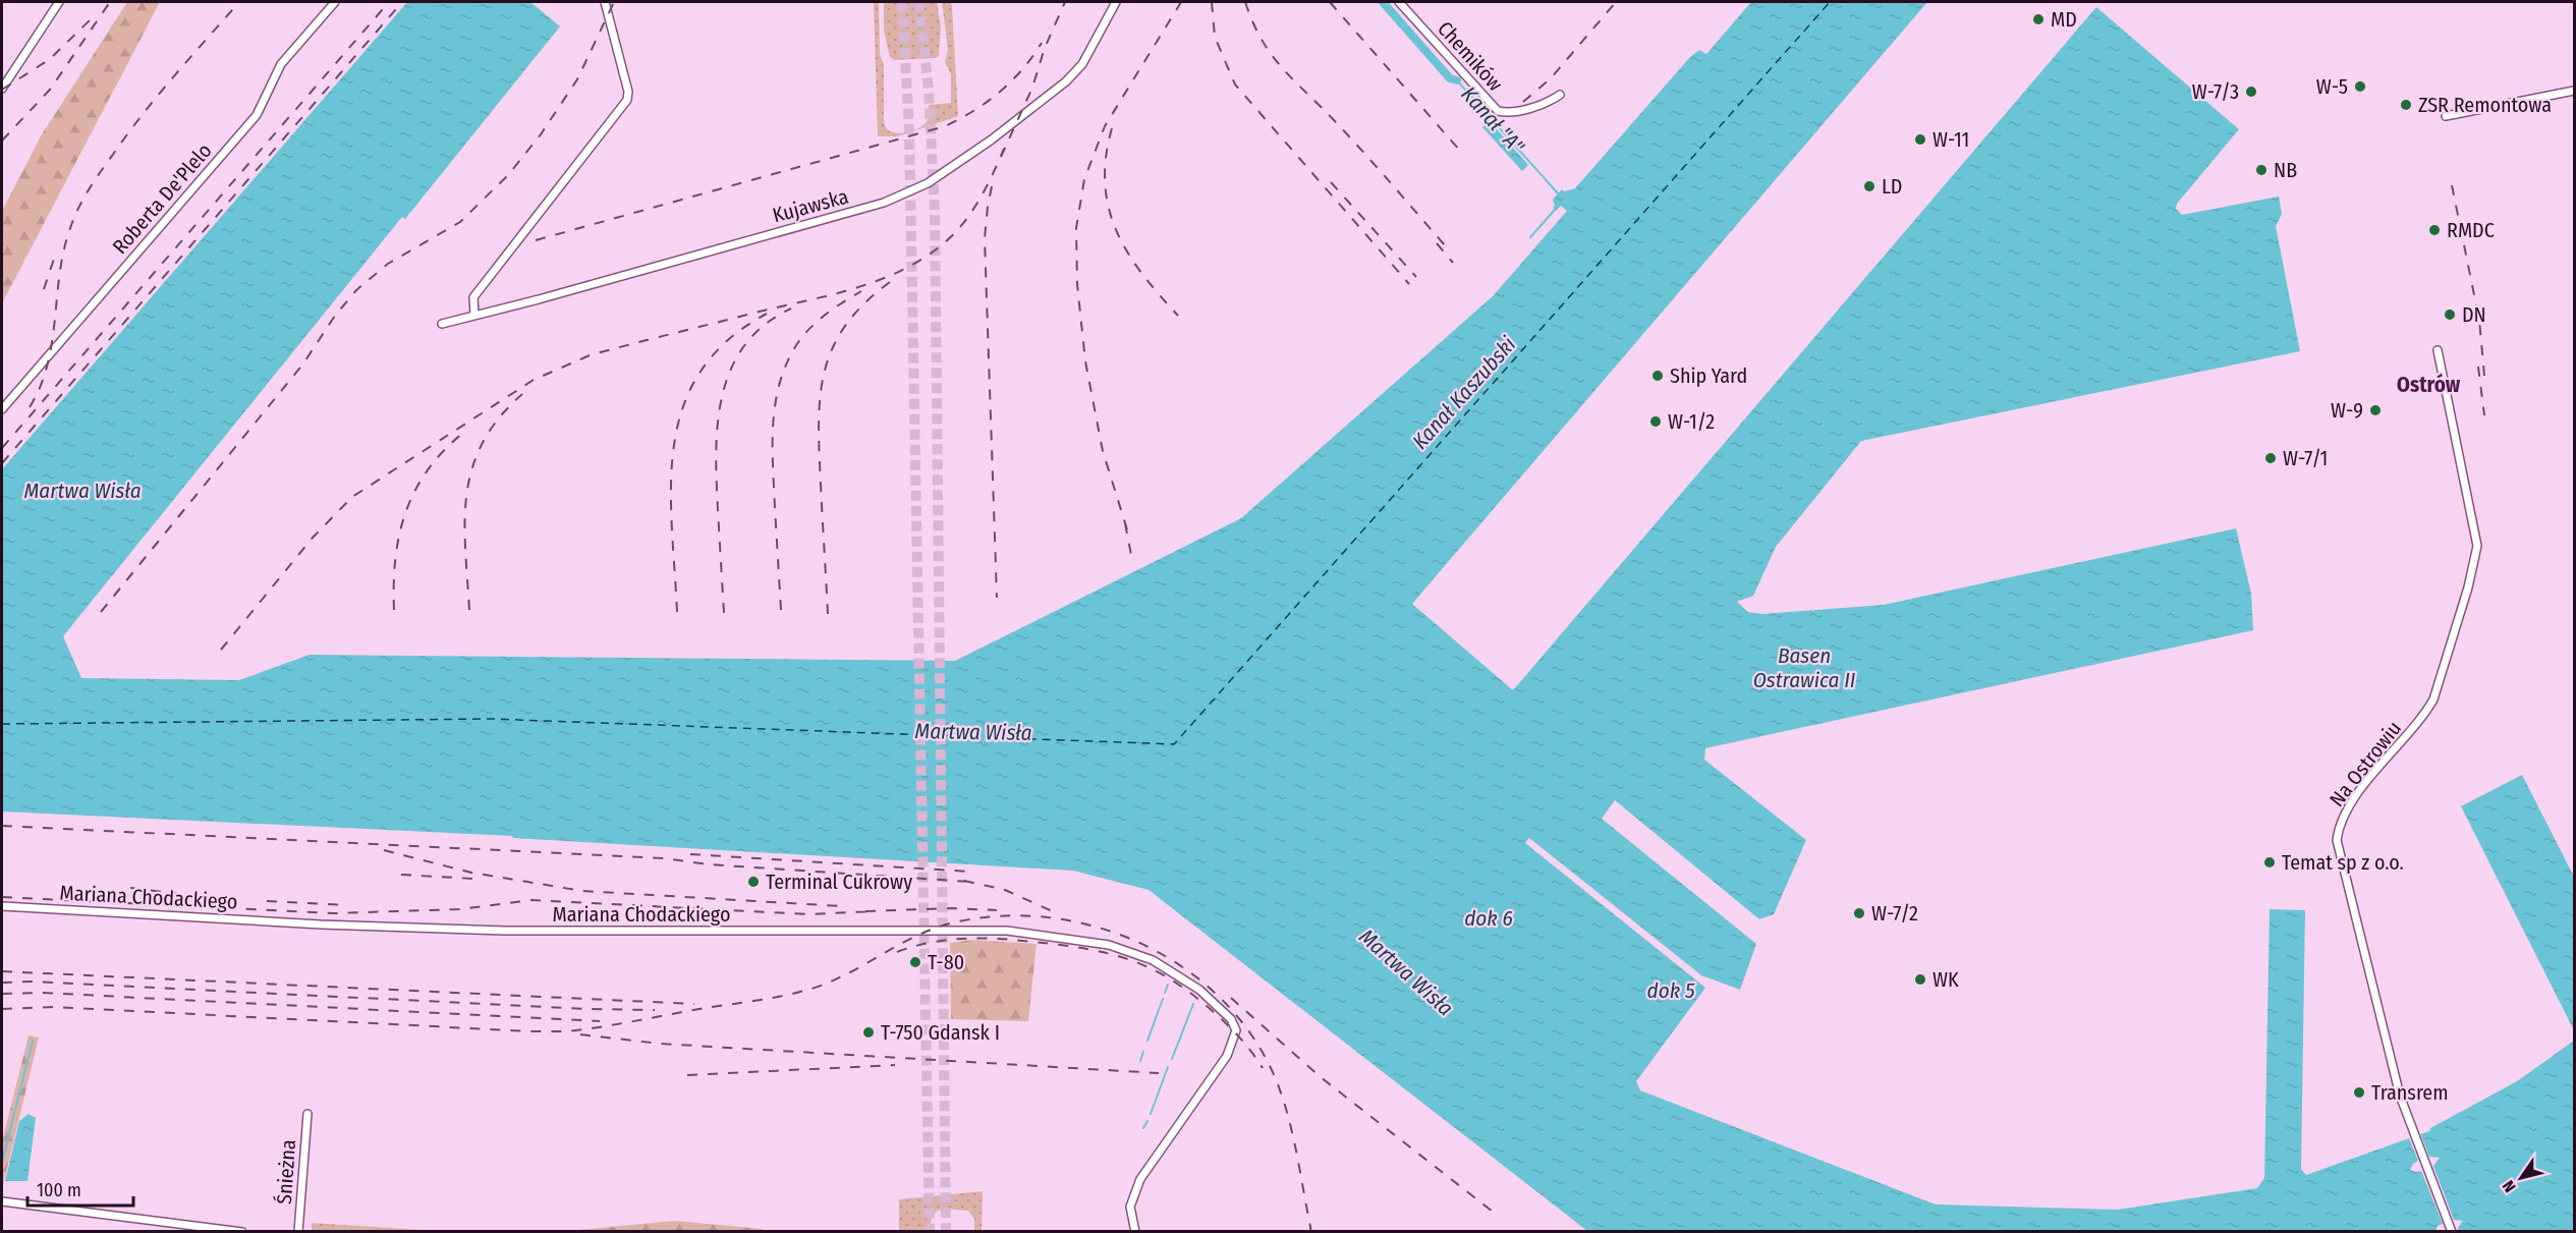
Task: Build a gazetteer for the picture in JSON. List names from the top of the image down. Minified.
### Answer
{"streets":{"street":["Chemików","Roberta De'Plelo","Kujawska","Na Ostrowiu","Mariana Chodackiego","Śnieżna"]},"districts":["Ostrów"],"water":["Kanał \"A\"","Kanał Kaszubski","Martwa Wisła","Basen Ostrawica II","dok 6","dok 5"],"places":["MD","W-5","W-7/3","ZSR Remontowa","W-11","NB","LD","RMDC","DN","Ship Yard","W-9","W-1/2","W-7/1","Temat sp z o.o.","Terminal Cukrowy","W-7/2","T-80","WK","T-750 Gdansk I","Transrem"],"scale_bar":"100 m","north":"bottom left"}
